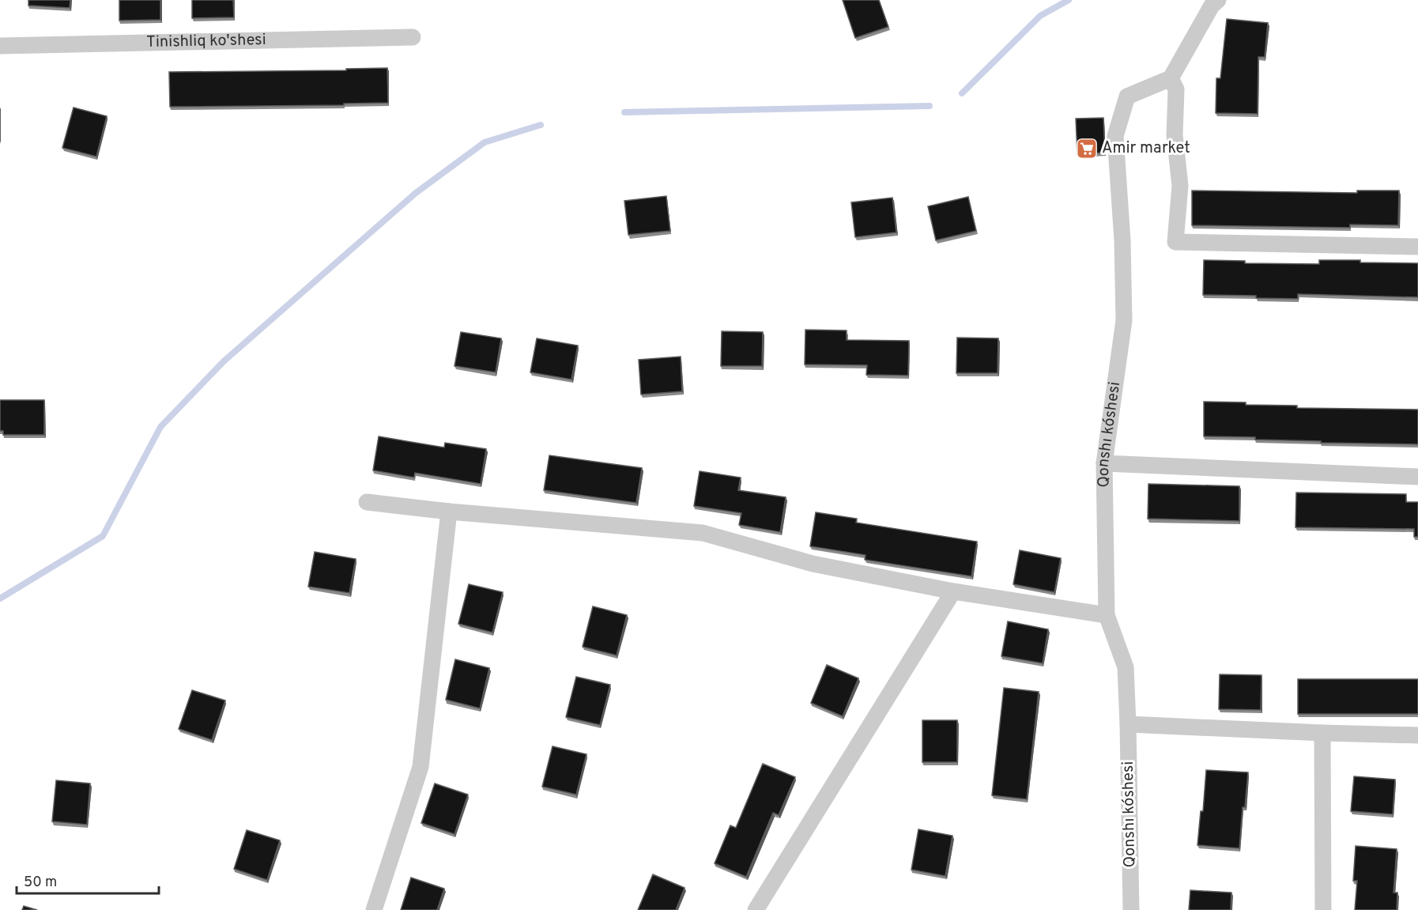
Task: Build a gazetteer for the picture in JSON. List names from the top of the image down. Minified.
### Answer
{"streets":{"street":["Tinishliq ko'shesi","Qonshı kóshesi"]},"places":{"supermarket":["Amir market"]},"scale_bar":"50 m"}
